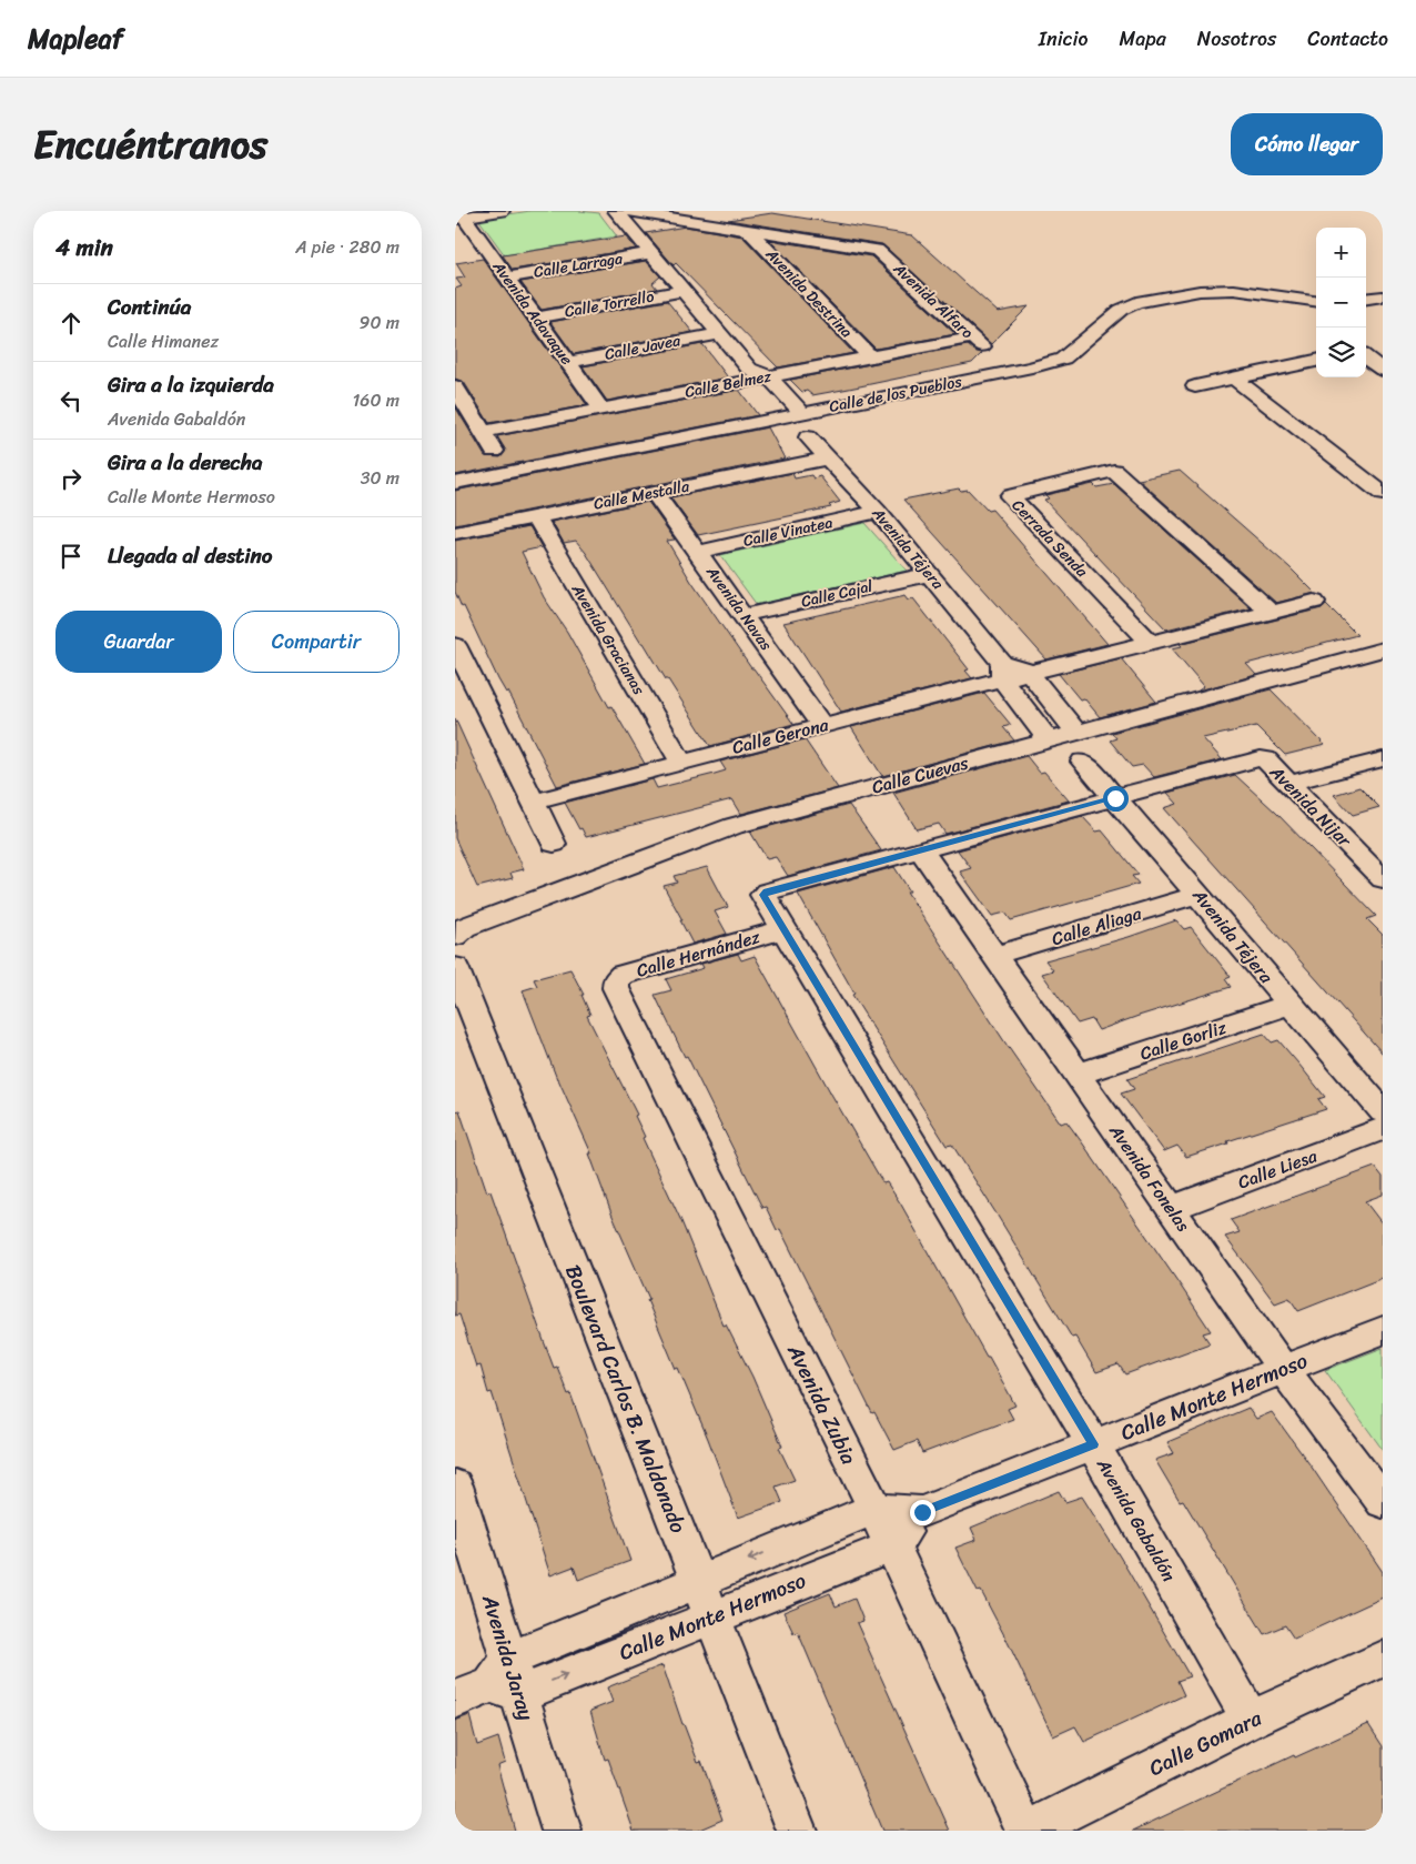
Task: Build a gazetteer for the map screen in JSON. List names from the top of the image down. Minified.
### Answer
{"streets":{"street":["Calle Larraga","Avenida Destrina","Avenida Alfaro","Calle Torrello","Avenida Adavaque","Calle Javea","Calle Belmez","Calle de los Pueblos","Calle Mestalla","Calle Vinatea","Cerrada Senda","Avenida Téjera","Calle Cajal","Avenida Navas","Avenida Gracianas","Calle Gerona","Calle Cuevas","Avenida Nijar","Calle Aliaga","Calle Hernández","Calle Gorliz","Calle Liesa","Avenida Fonelas","Calle Monte Hermoso","Boulevard Carlos B. Maldonado","Avenida Zubia","Avenida Gabaldón","Avenida Jaray","Calle Gomara"]},"crossings":[["Calle Larraga","Avenida Adavaque"],["Avenida Destrina","Avenida Alfaro"],["Avenida Destrina","Calle Belmez"],["Avenida Alfaro","Calle Belmez"],["Calle Torrello","Avenida Adavaque"],["Avenida Adavaque","Calle Javea"],["Avenida Adavaque","Calle Belmez"],["Calle Mestalla","Avenida Téjera"],["Calle Mestalla","Avenida Navas"],["Calle Mestalla","Avenida Gracianas"],["Calle Vinatea","Avenida Téjera"],["Calle Vinatea","Avenida Navas"],["Avenida Téjera","Calle Cajal"],["Avenida Téjera","Calle Gerona"],["Avenida Téjera","Calle Cuevas"],["Avenida Téjera","Avenida Nijar"],["Avenida Téjera","Calle Aliaga"],["Avenida Téjera","Calle Gorliz"],["Calle Cajal","Avenida Navas"],["Avenida Navas","Calle Gerona"],["Avenida Gracianas","Calle Gerona"],["Calle Aliaga","Avenida Fonelas"],["Calle Hernández","Avenida Zubia"],["Calle Hernández","Avenida Gabaldón"],["Calle Gorliz","Avenida Fonelas"],["Calle Liesa","Avenida Fonelas"],["Avenida Fonelas","Calle Monte Hermoso"],["Avenida Fonelas","Avenida Gabaldón"],["Calle Monte Hermoso","Boulevard Carlos B. Maldonado"],["Calle Monte Hermoso","Avenida Zubia"],["Calle Monte Hermoso","Avenida Gabaldón"],["Calle Monte Hermoso","Avenida Jaray"],["Avenida Zubia","Calle Gomara"],["Avenida Gabaldón","Calle Gomara"]],"page":{"header":"Mapleaf","nav":["Inicio","Mapa","Nosotros","Contacto"],"title":"Encuéntranos","buttons":["Cómo llegar",["Guardar","Compartir"]],"heading":["4 min","A pie · 280 m"],"map_buttons":["+","−"],"list":[["Continúa","Calle Himanez","90 m"],["Gira a la izquierda","Avenida Gabaldón","160 m"],["Gira a la derecha","Calle Monte Hermoso","30 m"],"Llegada al destino"]}}
